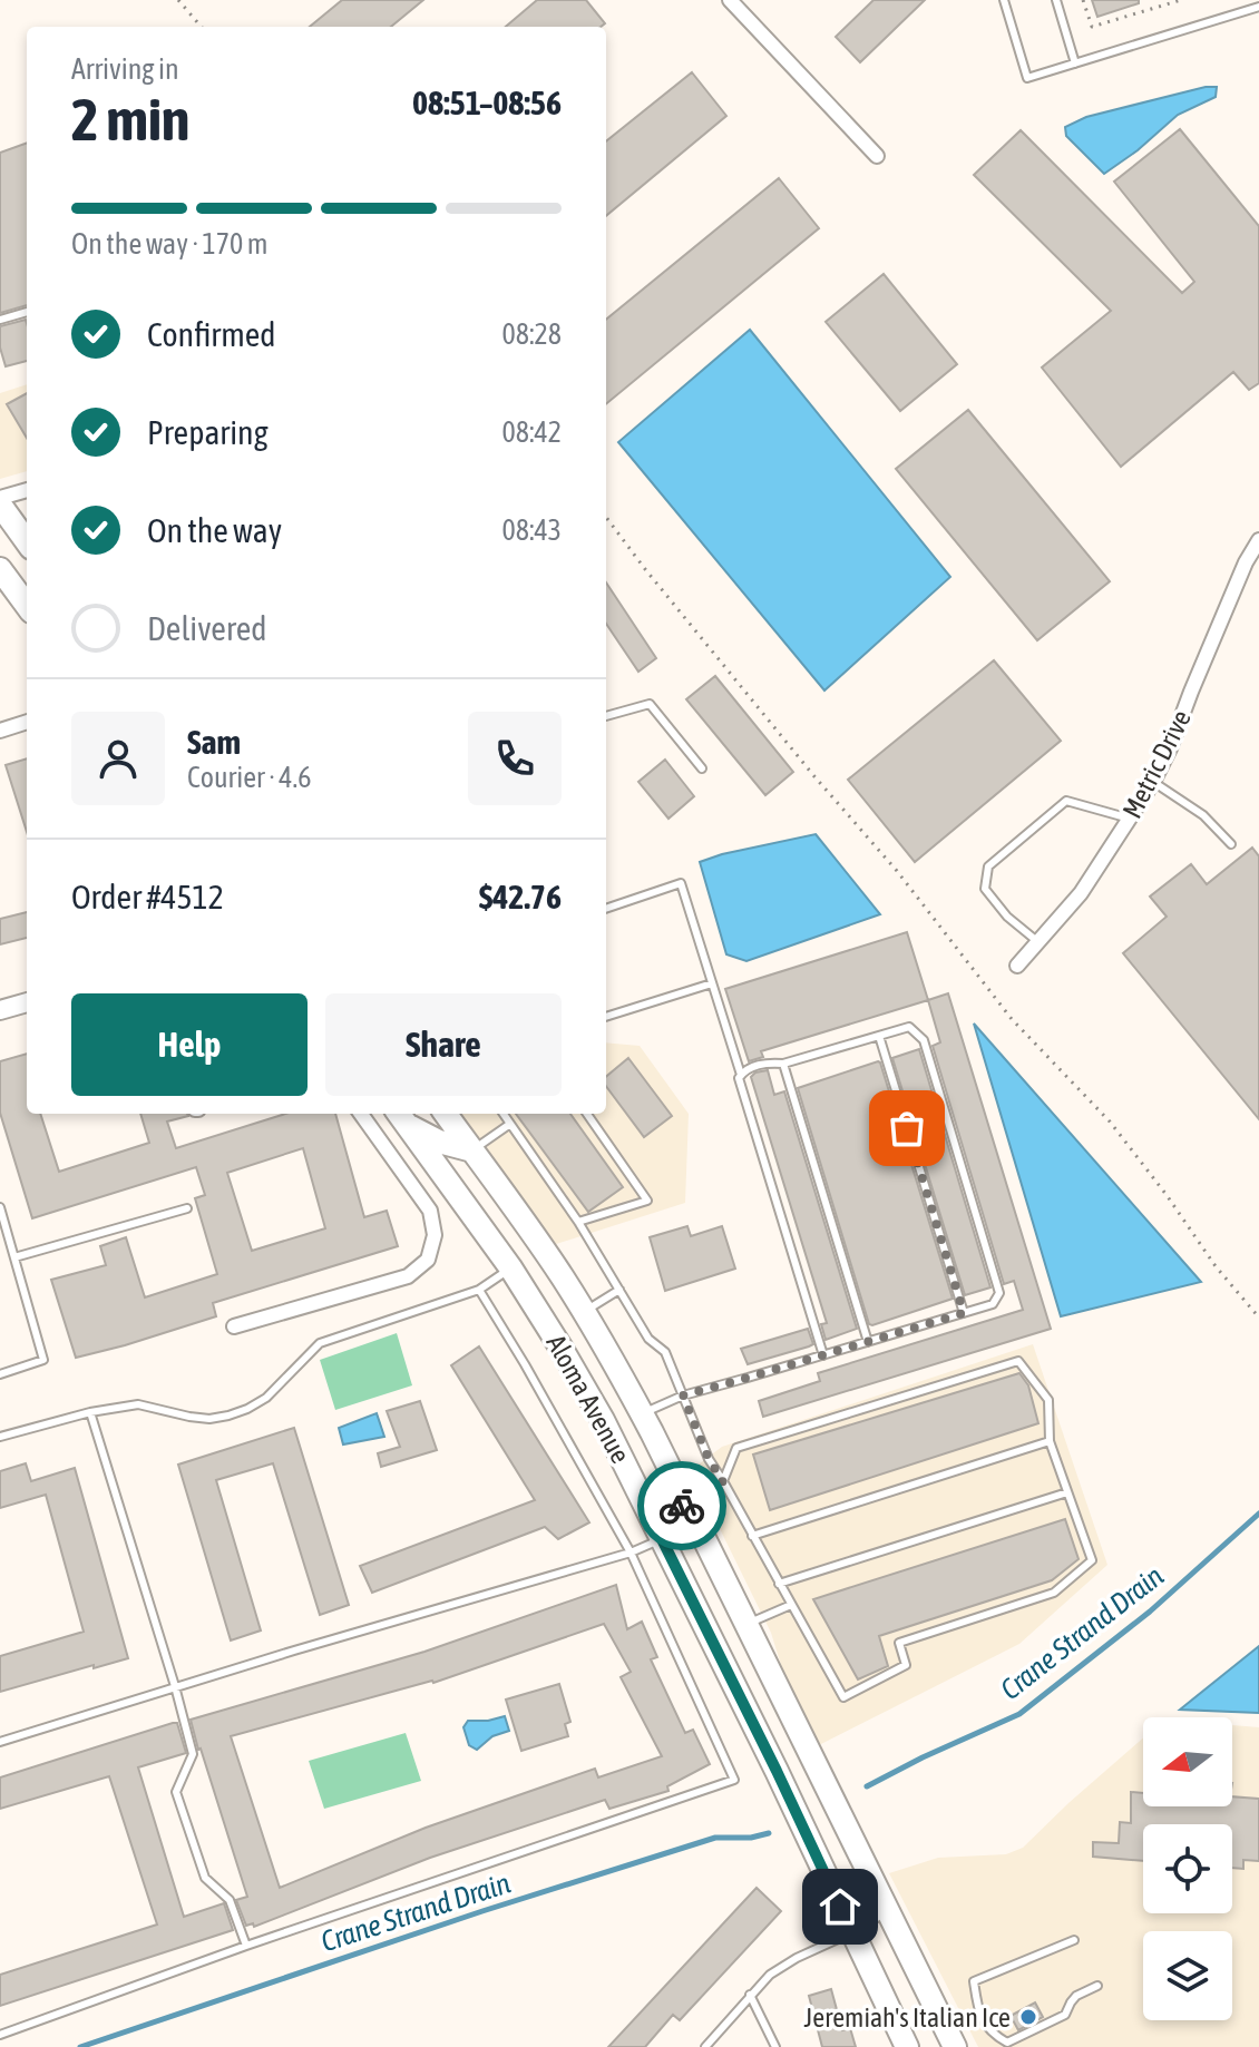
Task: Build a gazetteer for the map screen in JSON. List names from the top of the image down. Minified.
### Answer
{"streets":{"main road":["Aloma Avenue"],"street":["Metric Drive"]},"water":["Crane Strand Drain"],"places":["Jeremiah's Italian Ice"],"north":"left","page":{"heading":["2 min","Arriving in","08:51–08:56"],"panel":["Sam","Courier · 4.6","Order #4512","$42.76"],"bar":"On the way · 170 m","list":[["Confirmed","08:28"],["Preparing","08:42"],["On the way","08:43"],"Delivered"],"buttons":["Help","Share"]}}
